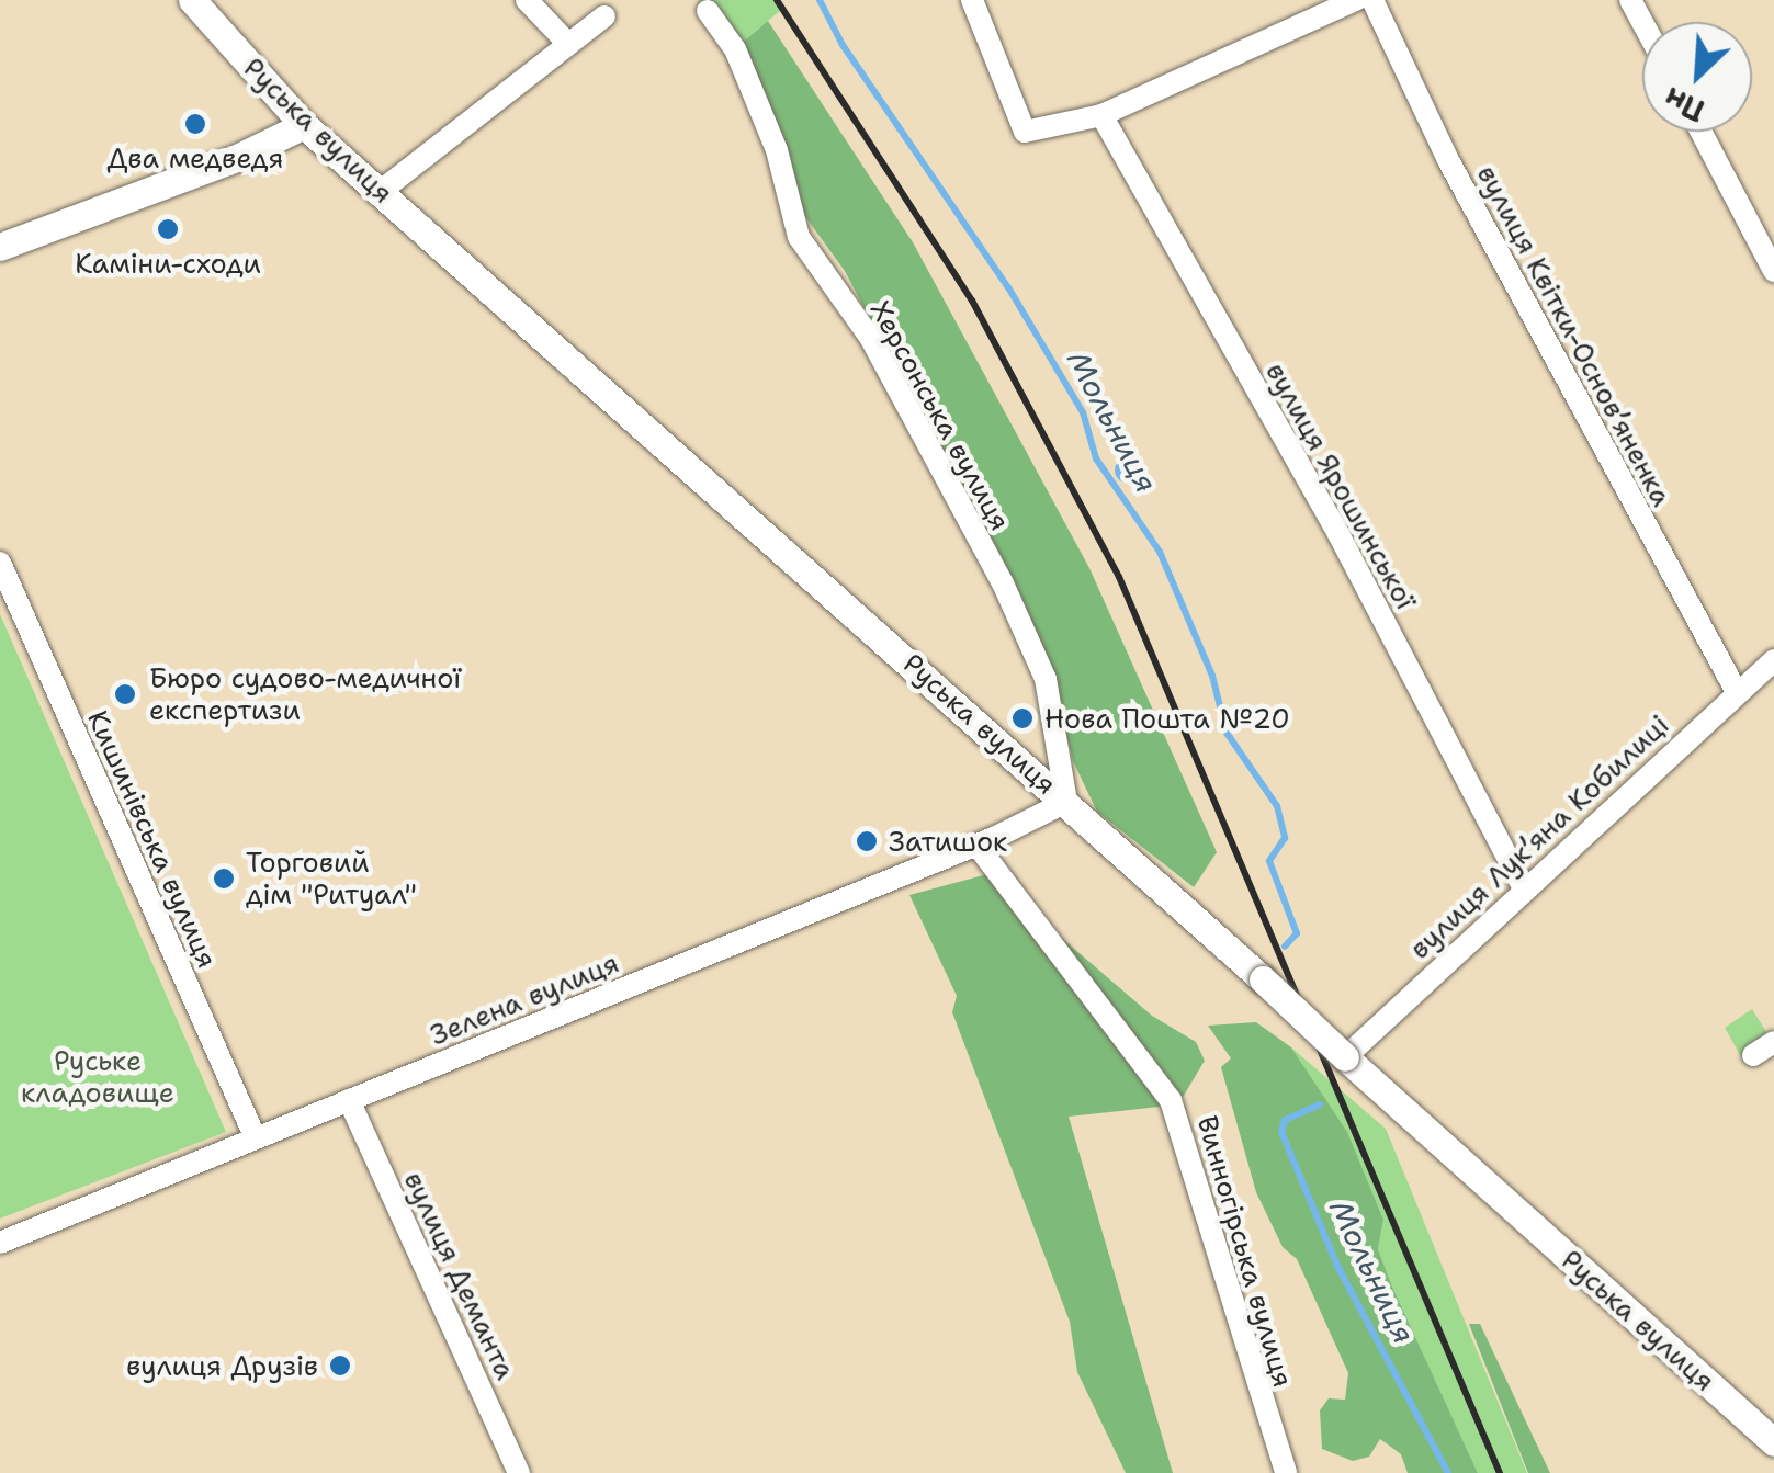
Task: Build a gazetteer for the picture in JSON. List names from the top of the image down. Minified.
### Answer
{"streets":{"main road":["Руська вулиця"],"street":["вулиця Квітки-Основʼяненка","Херсонська вулиця","вулиця Ярошинської","вулиця Лукʼяна Кобилиці","Кишинівська вулиця","Зелена вулиця","Винногірська вулиця","вулиця Деманта"]},"crossings":[["Руська вулиця","Херсонська вулиця"],["Руська вулиця","вулиця Лукʼяна Кобилиці"],["Руська вулиця","Зелена вулиця"],["вулиця Квітки-Основʼяненка","вулиця Лукʼяна Кобилиці"],["Херсонська вулиця","Зелена вулиця"],["вулиця Ярошинської","вулиця Лукʼяна Кобилиці"],["Кишинівська вулиця","Зелена вулиця"],["Зелена вулиця","Винногірська вулиця"],["Зелена вулиця","вулиця Деманта"]],"water":["Мольниця"],"parks":["Руське кладовище"],"places":["Два медведя","Каміни-сходи","Бюро судово-медичної експертизи","Нова Пошта №20","Затишок","Торговий дім \"Ритуал\"","вулиця Друзів"],"north":"bottom left"}
